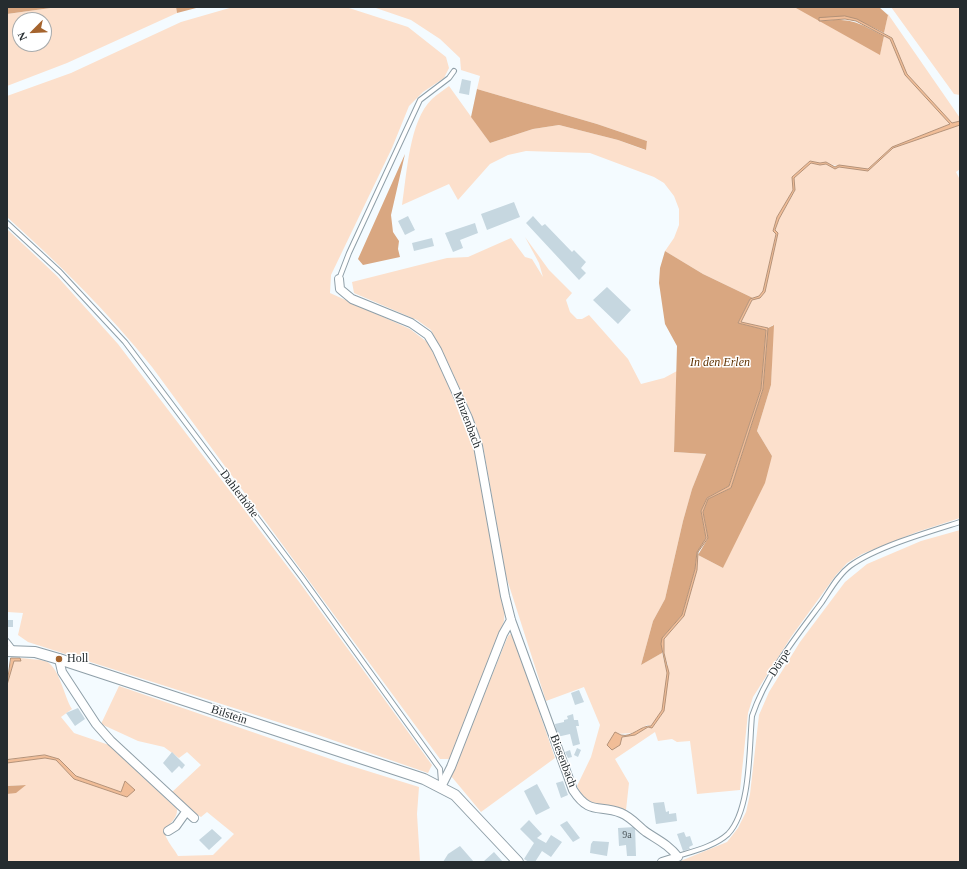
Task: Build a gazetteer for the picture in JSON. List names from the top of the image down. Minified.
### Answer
{"streets":{"street":["Minzenbach","Bilstein","Biesenbach"],"lane":["Dahlerhöhe","Dörpe"]},"crossings":[["Minzenbach","Biesenbach"],["Dahlerhöhe","Bilstein"],["Dörpe","Biesenbach"]],"parks":["In den Erlen"],"places":["Holl"],"house_numbers":["9a"],"north":"bottom left"}
